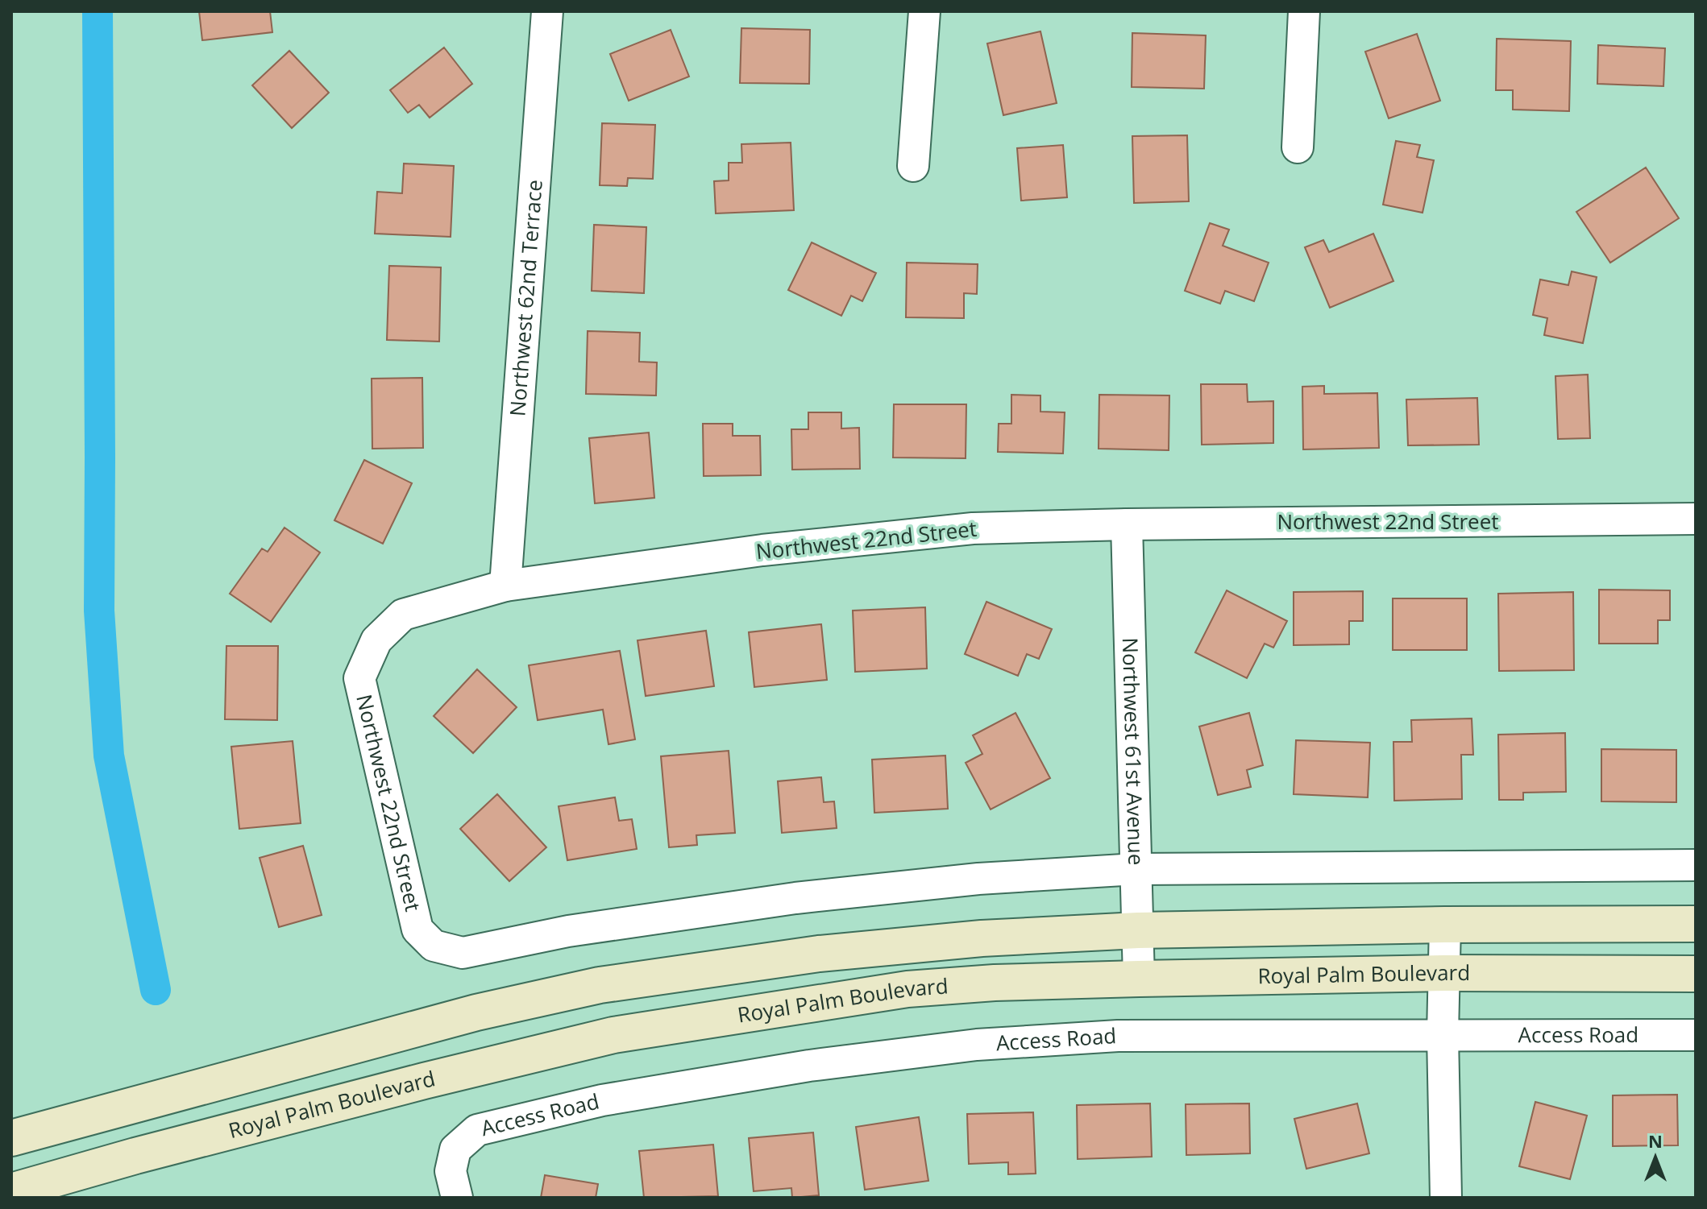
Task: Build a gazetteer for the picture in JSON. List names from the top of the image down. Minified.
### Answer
{"streets":{"main road":["Royal Palm Boulevard"],"street":["Northwest 62nd Terrace","Northwest 22nd Street","Northwest 61st Avenue","Access Road"]},"crossings":[["Northwest 62nd Terrace","Northwest 22nd Street"],["Northwest 22nd Street","Northwest 61st Avenue"],["Northwest 61st Avenue","Royal Palm Boulevard"]],"north":"top"}
